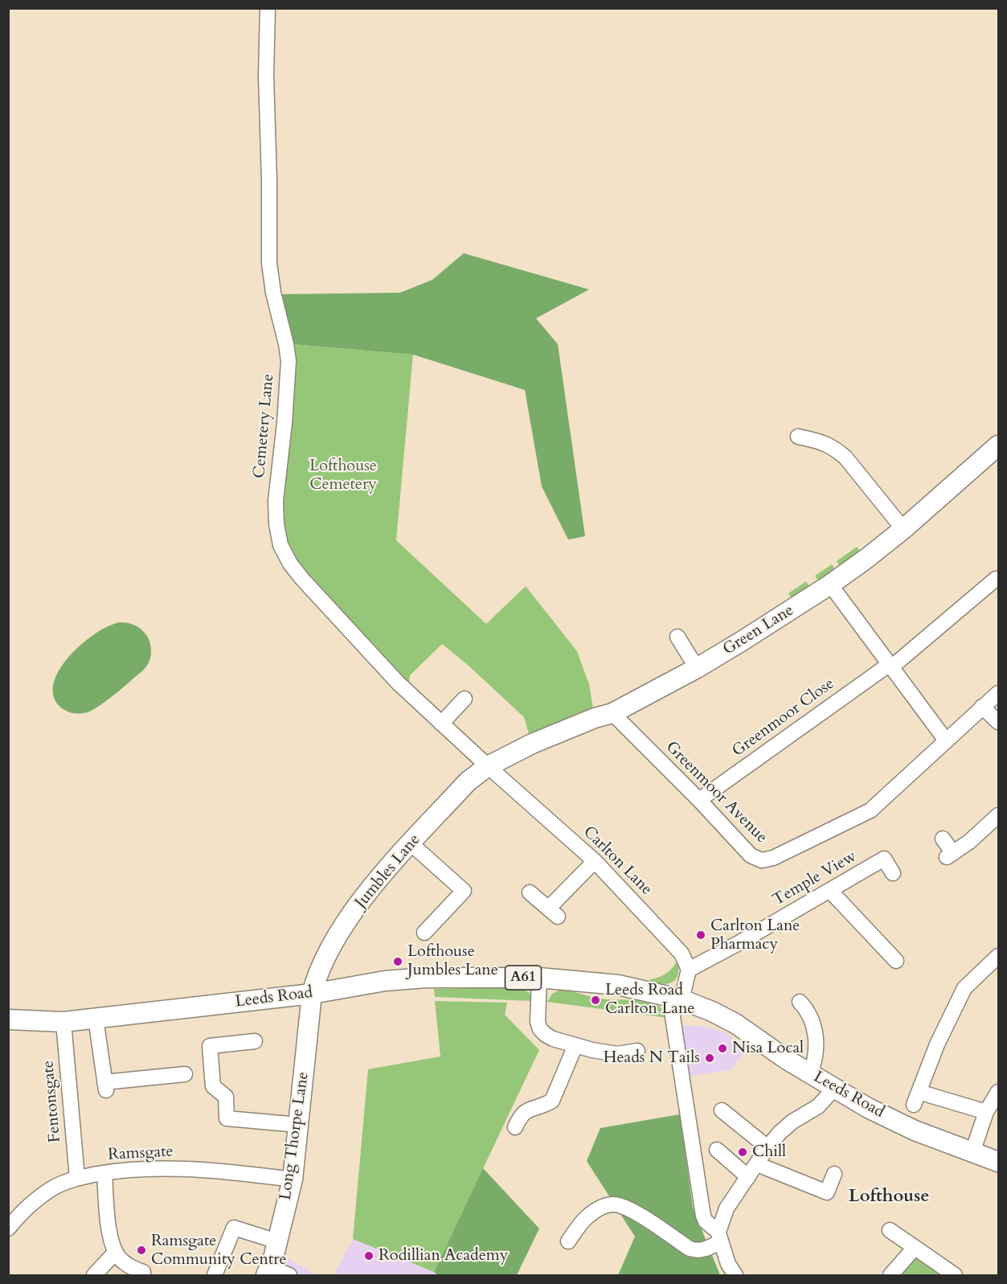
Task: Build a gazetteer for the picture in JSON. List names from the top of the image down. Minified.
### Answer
{"streets":{"main road":["Green Lane","Jumbles Lane","A61","Leeds Road","Long Thorpe Lane"],"street":["Cemetery Lane","Greenmoor Close","Greenmoor Avenue","Carlton Lane","Temple View","Fentonsgate","Ramsgate"]},"crossings":[["Cemetery Lane","Green Lane"],["Cemetery Lane","Carlton Lane"],["Cemetery Lane","Jumbles Lane"],["Green Lane","Greenmoor Avenue"],["Green Lane","Carlton Lane"],["Green Lane","Jumbles Lane"],["Greenmoor Close","Greenmoor Avenue"],["Carlton Lane","Jumbles Lane"],["Carlton Lane","Temple View"],["Jumbles Lane","Leeds Road"],["Jumbles Lane","Long Thorpe Lane"],["Leeds Road","Fentonsgate"],["Leeds Road","Long Thorpe Lane"],["Fentonsgate","Ramsgate"],["Long Thorpe Lane","Ramsgate"]],"districts":["Lofthouse"],"parks":["Lofthouse Cemetery"],"places":["Carlton Lane Pharmacy","Lofthouse Jumbles Lane","Leeds Road Carlton Lane","Nisa Local","Heads N Tails","Chill","Ramsgate Community Centre","Rodillian Academy"]}
